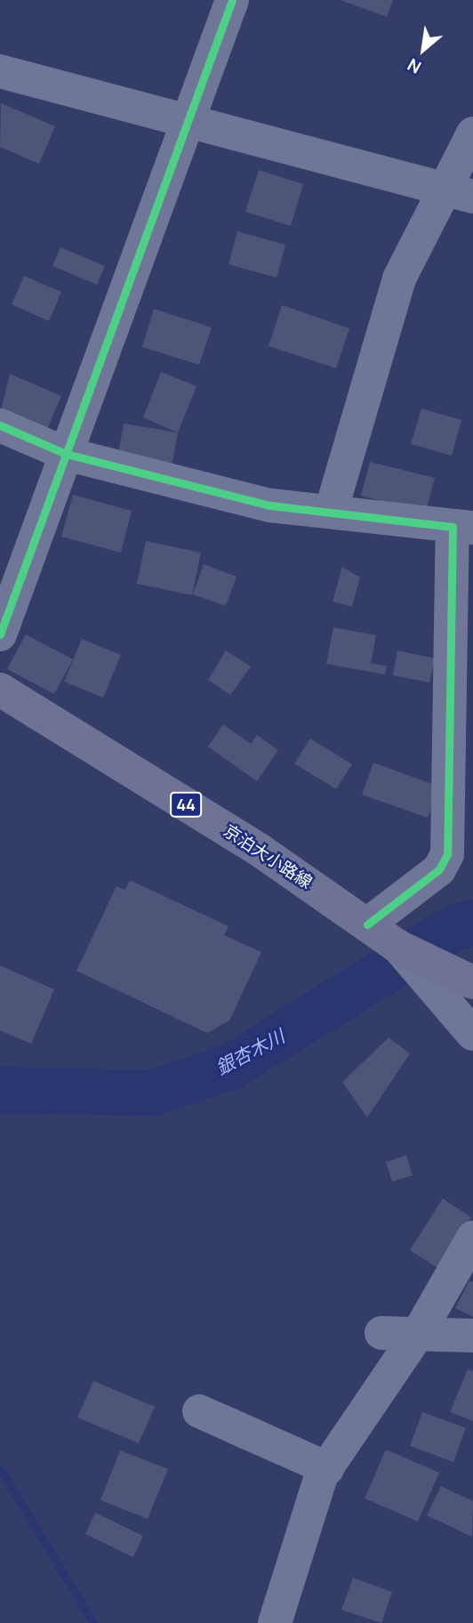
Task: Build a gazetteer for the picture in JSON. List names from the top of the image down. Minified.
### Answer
{"streets":{"main road":["44","京泊大小路線"]},"water":["銀杏木川"],"north":"bottom left"}
